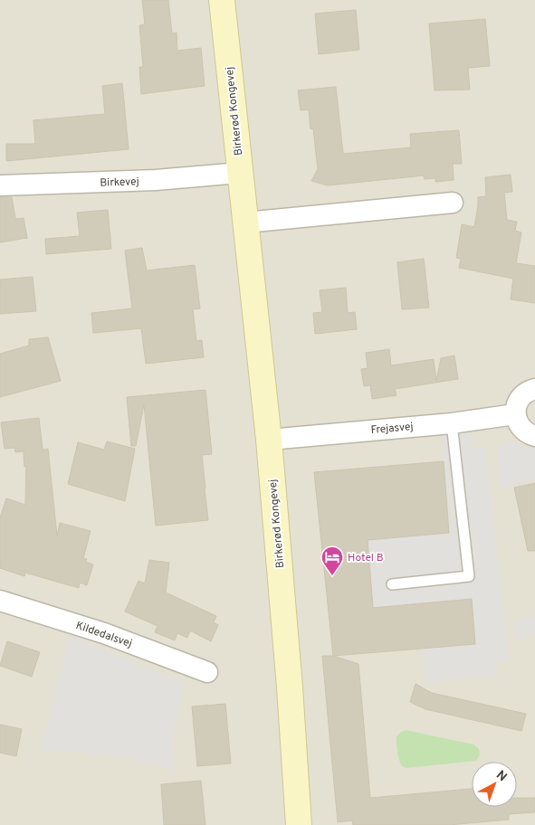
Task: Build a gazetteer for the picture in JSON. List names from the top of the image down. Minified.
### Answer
{"streets":{"main road":["Birkerød Kongevej"],"street":["Birkevej","Frejasvej","Kildedalsvej"]},"crossings":[["Birkerød Kongevej","Birkevej"],["Birkerød Kongevej","Frejasvej"]],"places":{"hotel":["Hotel B"]},"north":"top right"}
